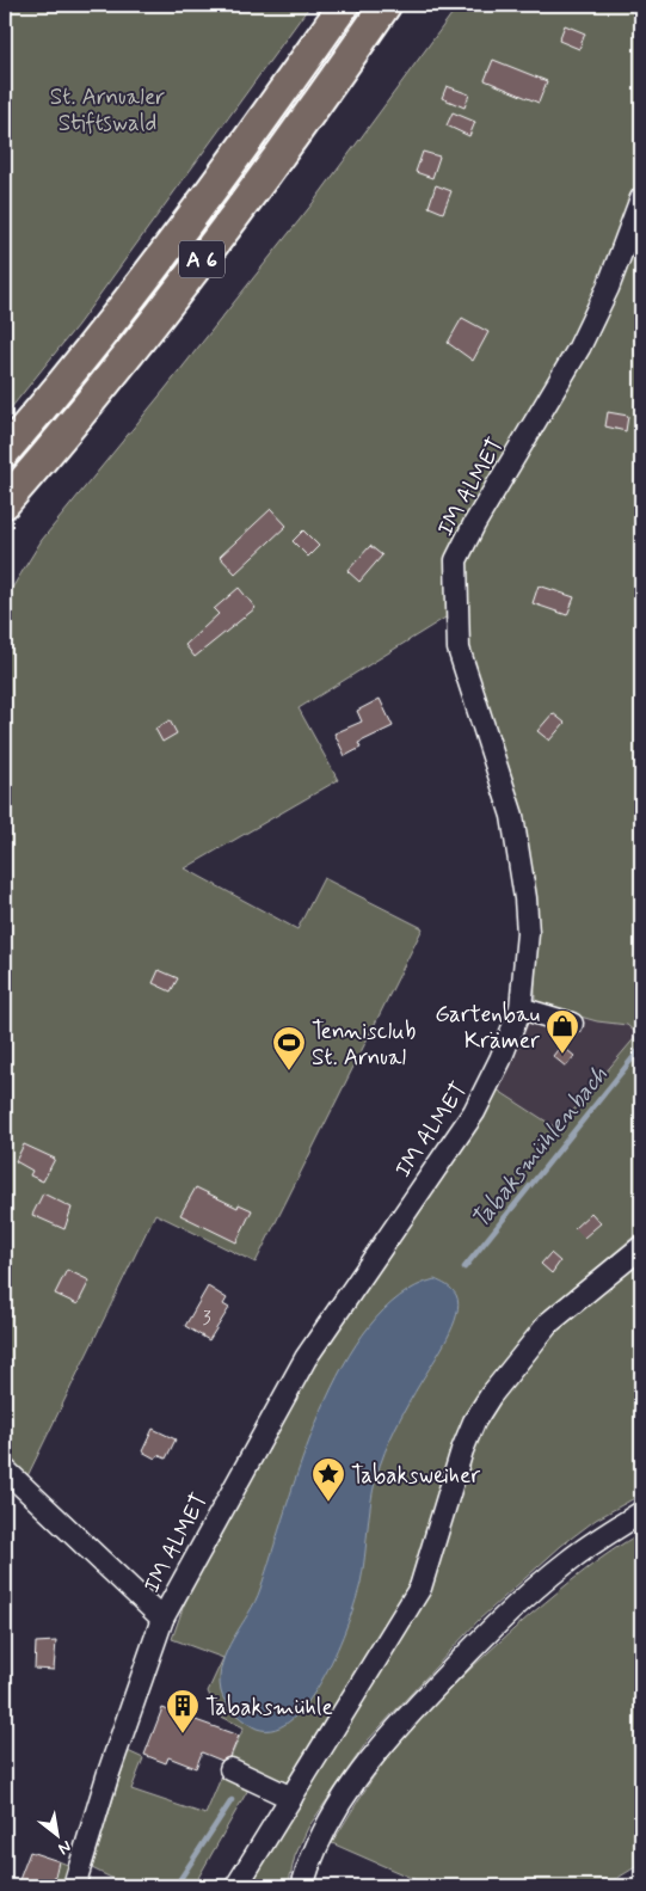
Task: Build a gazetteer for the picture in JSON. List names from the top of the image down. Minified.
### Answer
{"streets":{"highway":["A 6"],"street":["IM ALMET"]},"water":["Tabaksmühlenbach"],"parks":["St. Arnualer Stiftswald"],"places":{"shop":["Gartenbau Krämer"],"sports":["Tennisclub St. Arnual"],"place":["Tabaksweiher"],"building":["Tabaksmühle"]},"house_numbers":["3"],"north":"bottom right"}
